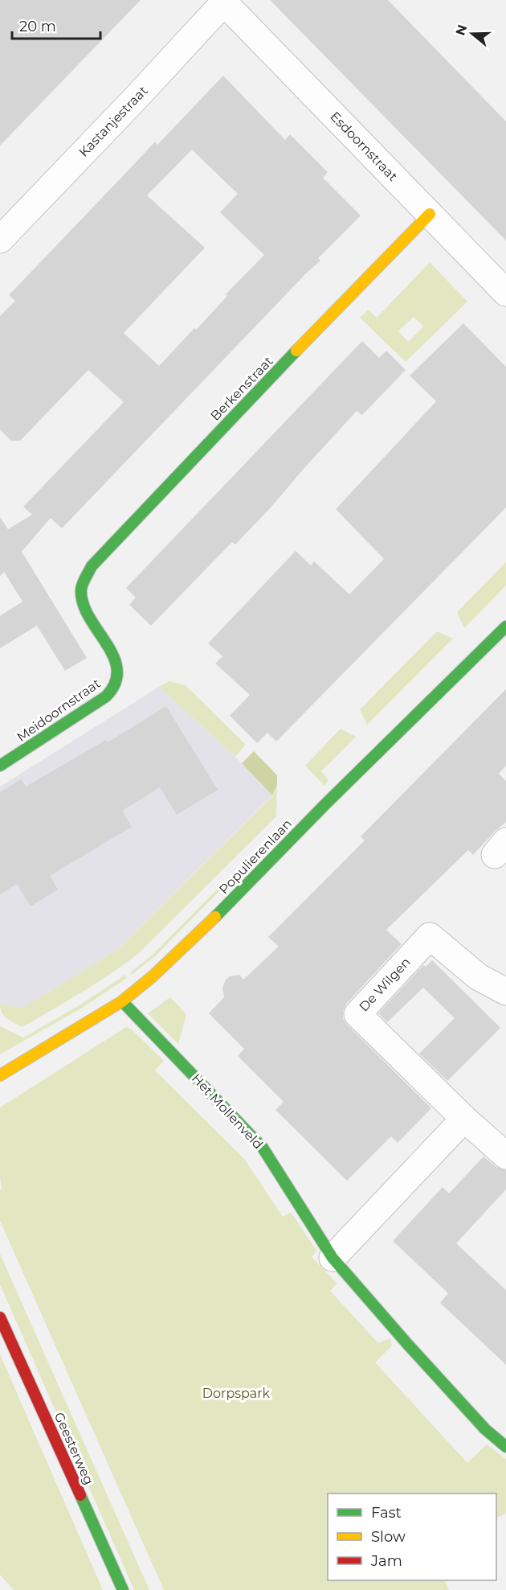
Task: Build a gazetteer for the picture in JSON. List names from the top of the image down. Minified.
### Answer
{"streets":{"street":["Kastanjestraat","Esdoornstraat","Berkenstraat","Meidoornstraat","Populierenlaan","De Wilgen","Het Mollenveld","Geesterweg"]},"crossings":[["Kastanjestraat","Esdoornstraat"],["Esdoornstraat","Berkenstraat"],["Berkenstraat","Meidoornstraat"],["Populierenlaan","Het Mollenveld"]],"parks":["Dorpspark"],"legend":["Fast","Slow","Jam"],"scale_bar":"20 m","north":"left"}
